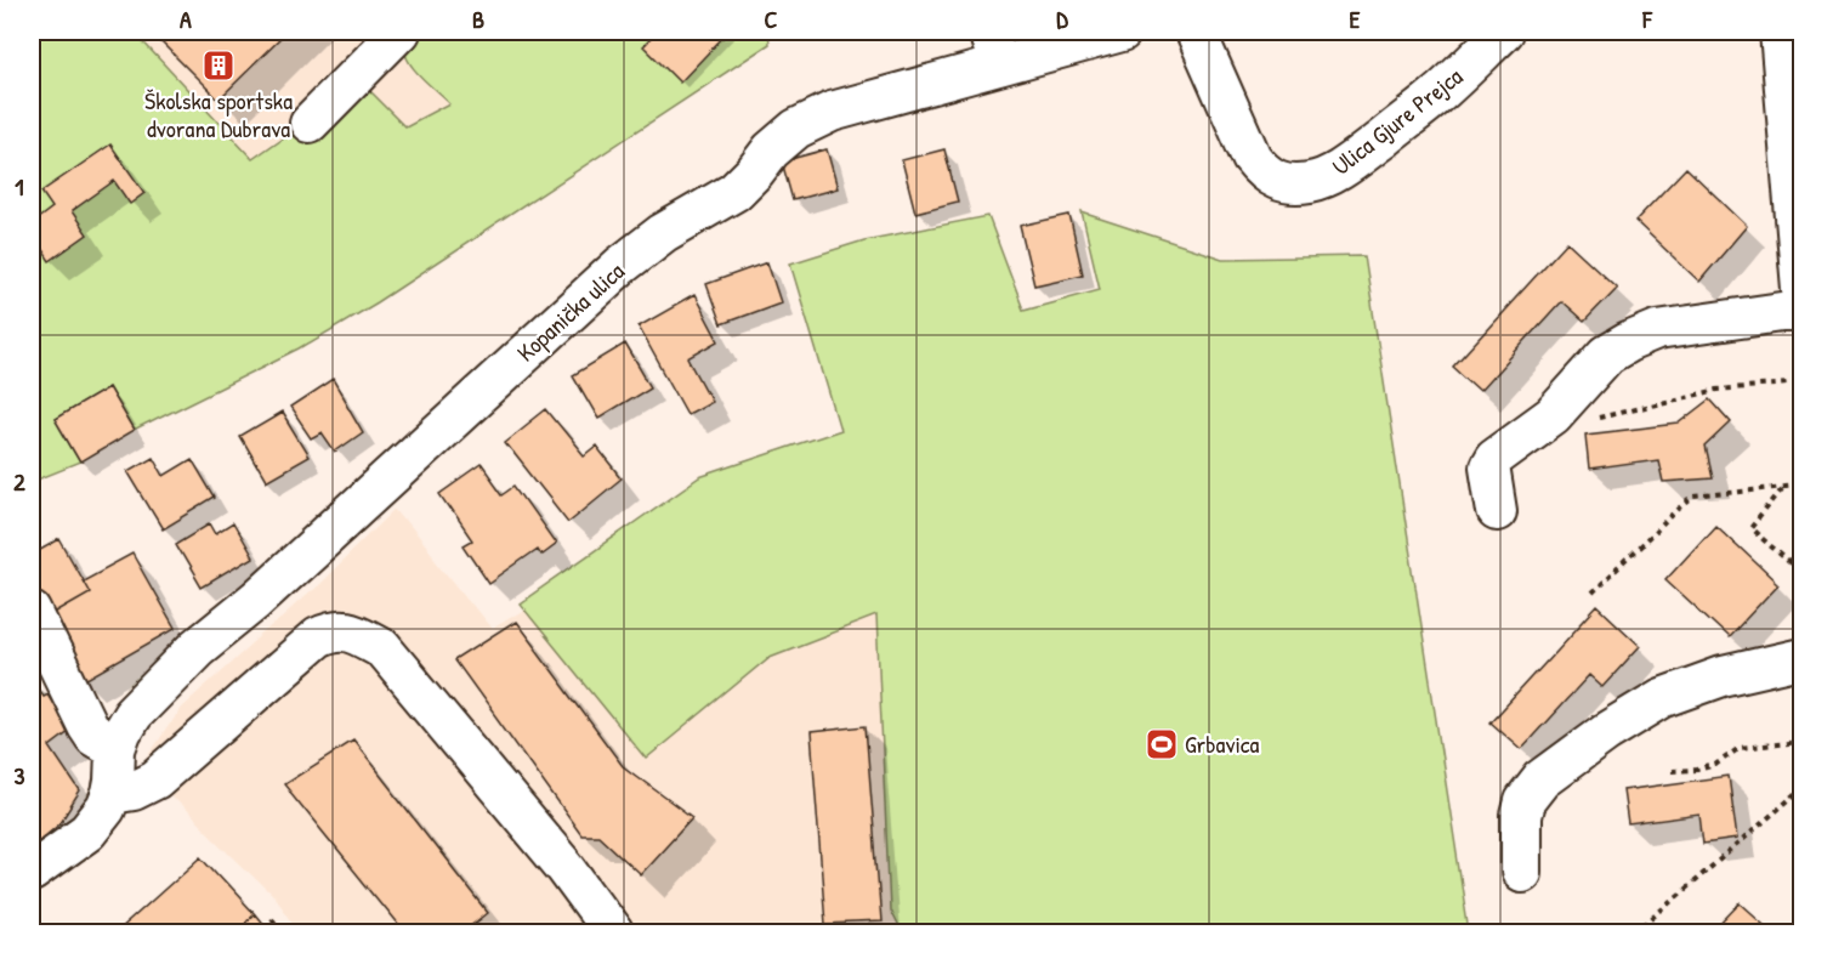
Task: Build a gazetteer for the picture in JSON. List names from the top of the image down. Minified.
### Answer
{"streets":{"street":["Ulica Gjure Prejca","Kopanička ulica"]},"places":{"building":["Školska sportska dvorana Dubrava"],"sports":["Grbavica"]},"grid":{"columns":["A","B","C","D","E","F"],"rows":["1","2","3"]}}
